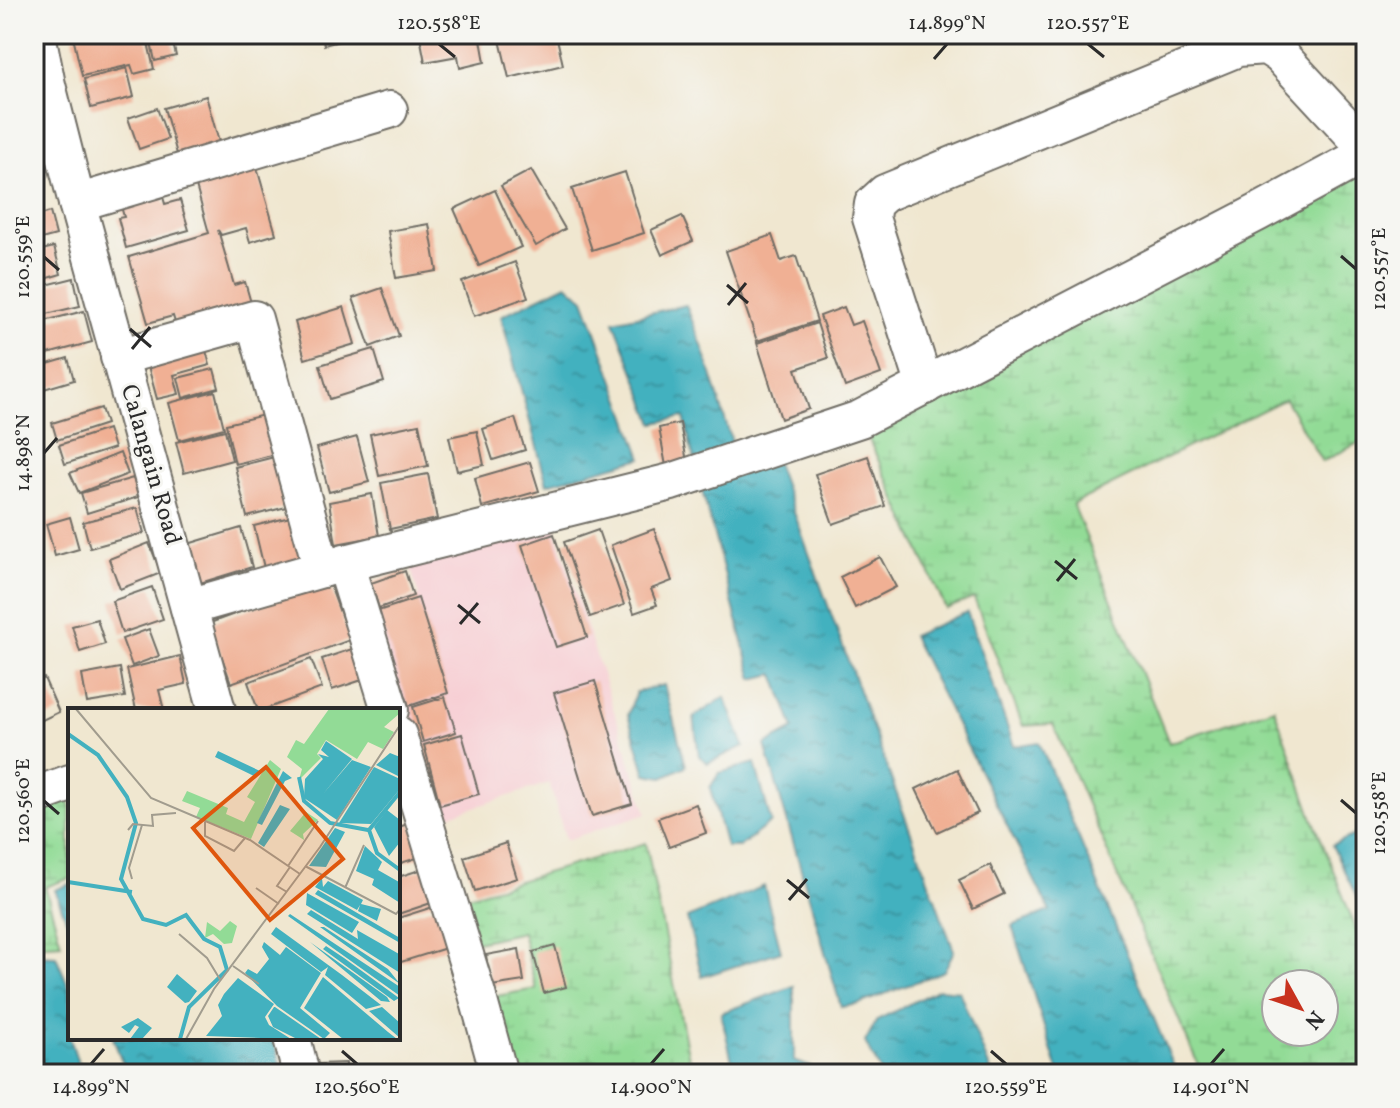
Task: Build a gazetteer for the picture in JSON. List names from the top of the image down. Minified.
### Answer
{"streets":{"street":["Calangain Road"]},"north":"bottom right","coordinates":["120.558°E","14.899°N","120.557°E","120.559°E","14.898°N","120.560°E","14.900°N","14.901°N"]}
